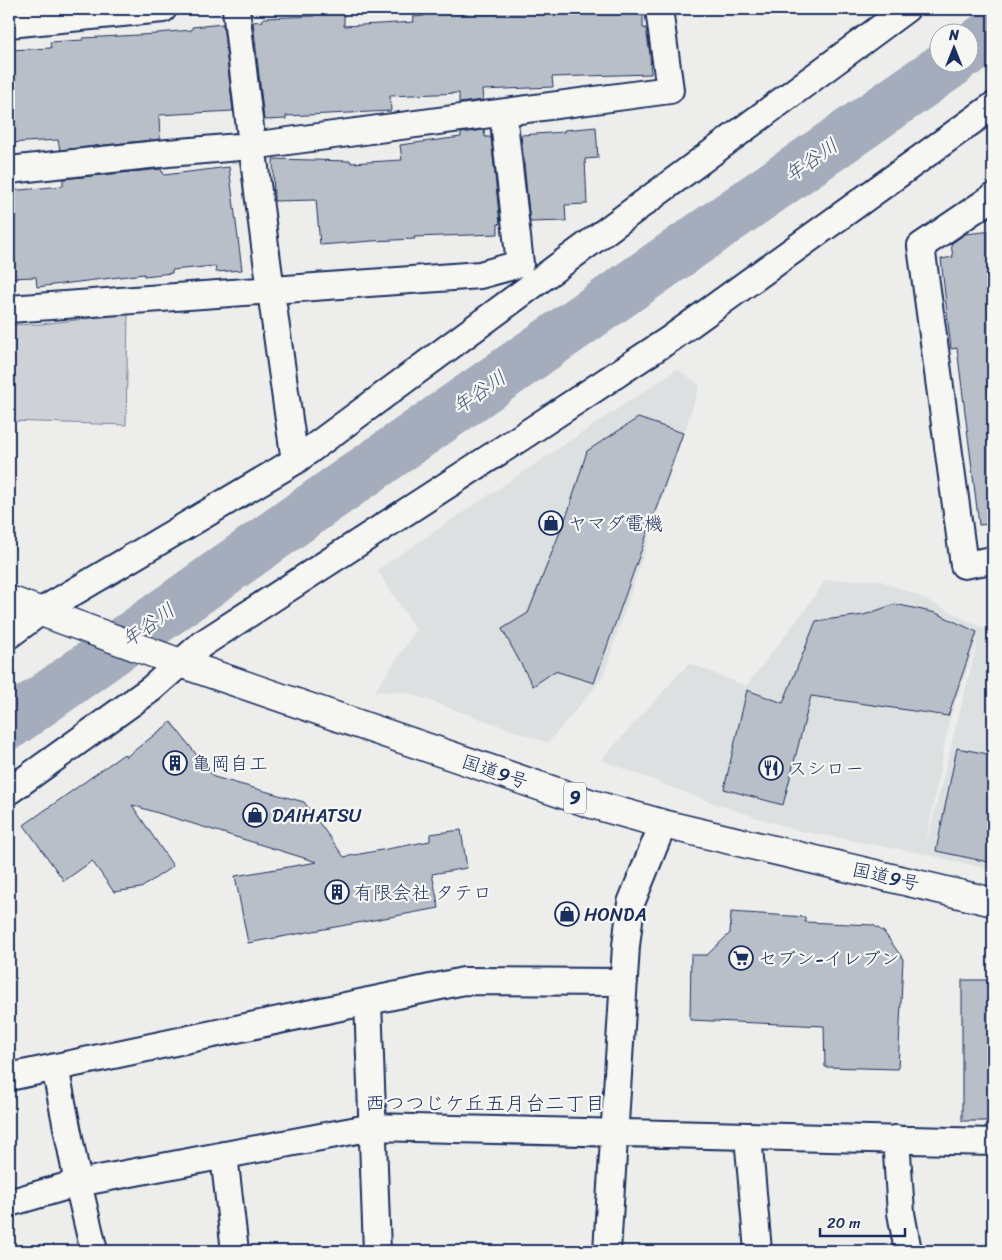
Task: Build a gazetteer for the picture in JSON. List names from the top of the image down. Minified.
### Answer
{"streets":{"highway":["国道9号","9"]},"districts":["西つつじケ丘五月台二丁目"],"water":["年谷川"],"places":{"shop":["ヤマダ電機","DAIHATSU","HONDA"],"building":["亀岡自工","有限会社 タテロ"],"restaurant":["スシロー"],"supermarket":["セブン-イレブン"]},"scale_bar":"20 m","north":"top"}
